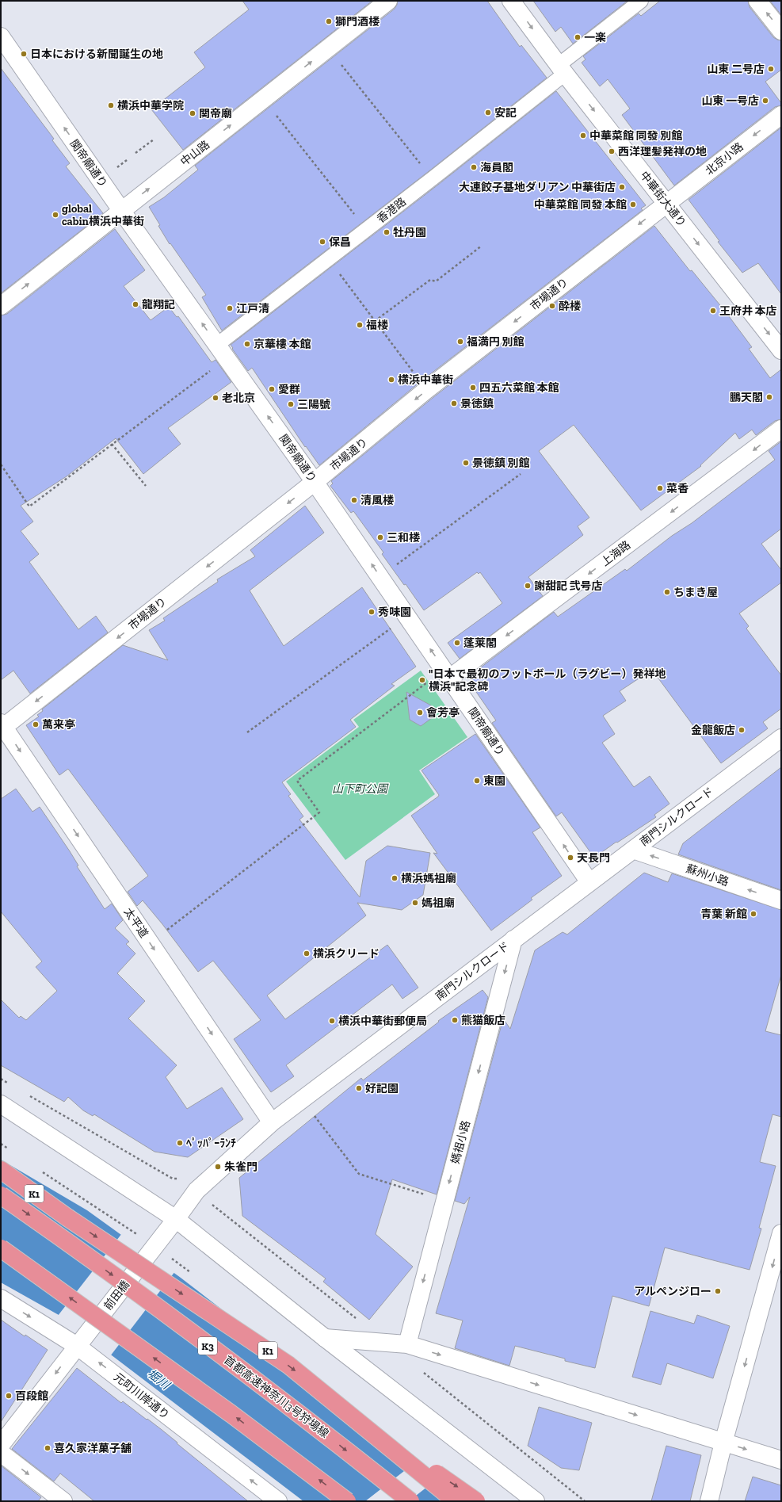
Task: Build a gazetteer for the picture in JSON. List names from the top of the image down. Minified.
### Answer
{"streets":{"highway":["K1","K3","首都高速神奈川3号狩場線"],"street":["中山路","北京小路","関帝廟通り","中華街大通り","市場通り","上海路","南門シルクロード","蘇州小路","太平道","媽祖小路","前田橋","元町川岸通り"],"lane":["香港路"]},"crossings":[["中山路","関帝廟通り"],["北京小路","中華街大通り"],["北京小路","市場通り"],["関帝廟通り","香港路"],["関帝廟通り","市場通り"],["関帝廟通り","上海路"],["関帝廟通り","南門シルクロード"],["中華街大通り","香港路"],["中華街大通り","市場通り"],["市場通り","太平道"],["南門シルクロード","蘇州小路"],["南門シルクロード","太平道"],["南門シルクロード","媽祖小路"],["南門シルクロード","前田橋"],["前田橋","元町川岸通り"]],"one_way":["中山路","北京小路","関帝廟通り","中華街大通り","市場通り","上海路","蘇州小路","太平道","媽祖小路","前田橋"],"water":["堀川"],"parks":["山下町公園"],"places":["獅門酒楼","一楽","日本における新聞誕生の地","山東 二号店","山東 一号店","横浜中華学院","安記","関帝廟","中華菜館 同發 別館","西洋理髪発祥の地","海員閣","大連餃子基地ダリアン 中華街店","中華菜館 同發 本館","global cabin横浜中華街","牡丹園","保昌","龍翔記","酔楼","江戸清","王府井 本店","福楼","福満円 別館","京華樓 本館","横浜中華街","四五六菜館 本館","愛群","鵬天閣","老北京","景徳鎮","三陽號","景徳鎮 別館","菜香","清風楼","三和楼","謝甜記 弐号店","ちまき屋","秀味園","蓬莱閣","\"日本で最初のフットボール（ラグビー）発祥地 横浜\"記念碑","會芳亭","萬来亭","金龍飯店","東園","天長門","横浜媽祖廟","媽祖廟","青葉 新館","横浜クリード","熊猫飯店","横浜中華街郵便局","好記園","ﾍﾟｯﾊﾟｰﾗﾝﾁ","朱雀門","アルペンジロー","百段館","喜久家洋菓子舗"]}
